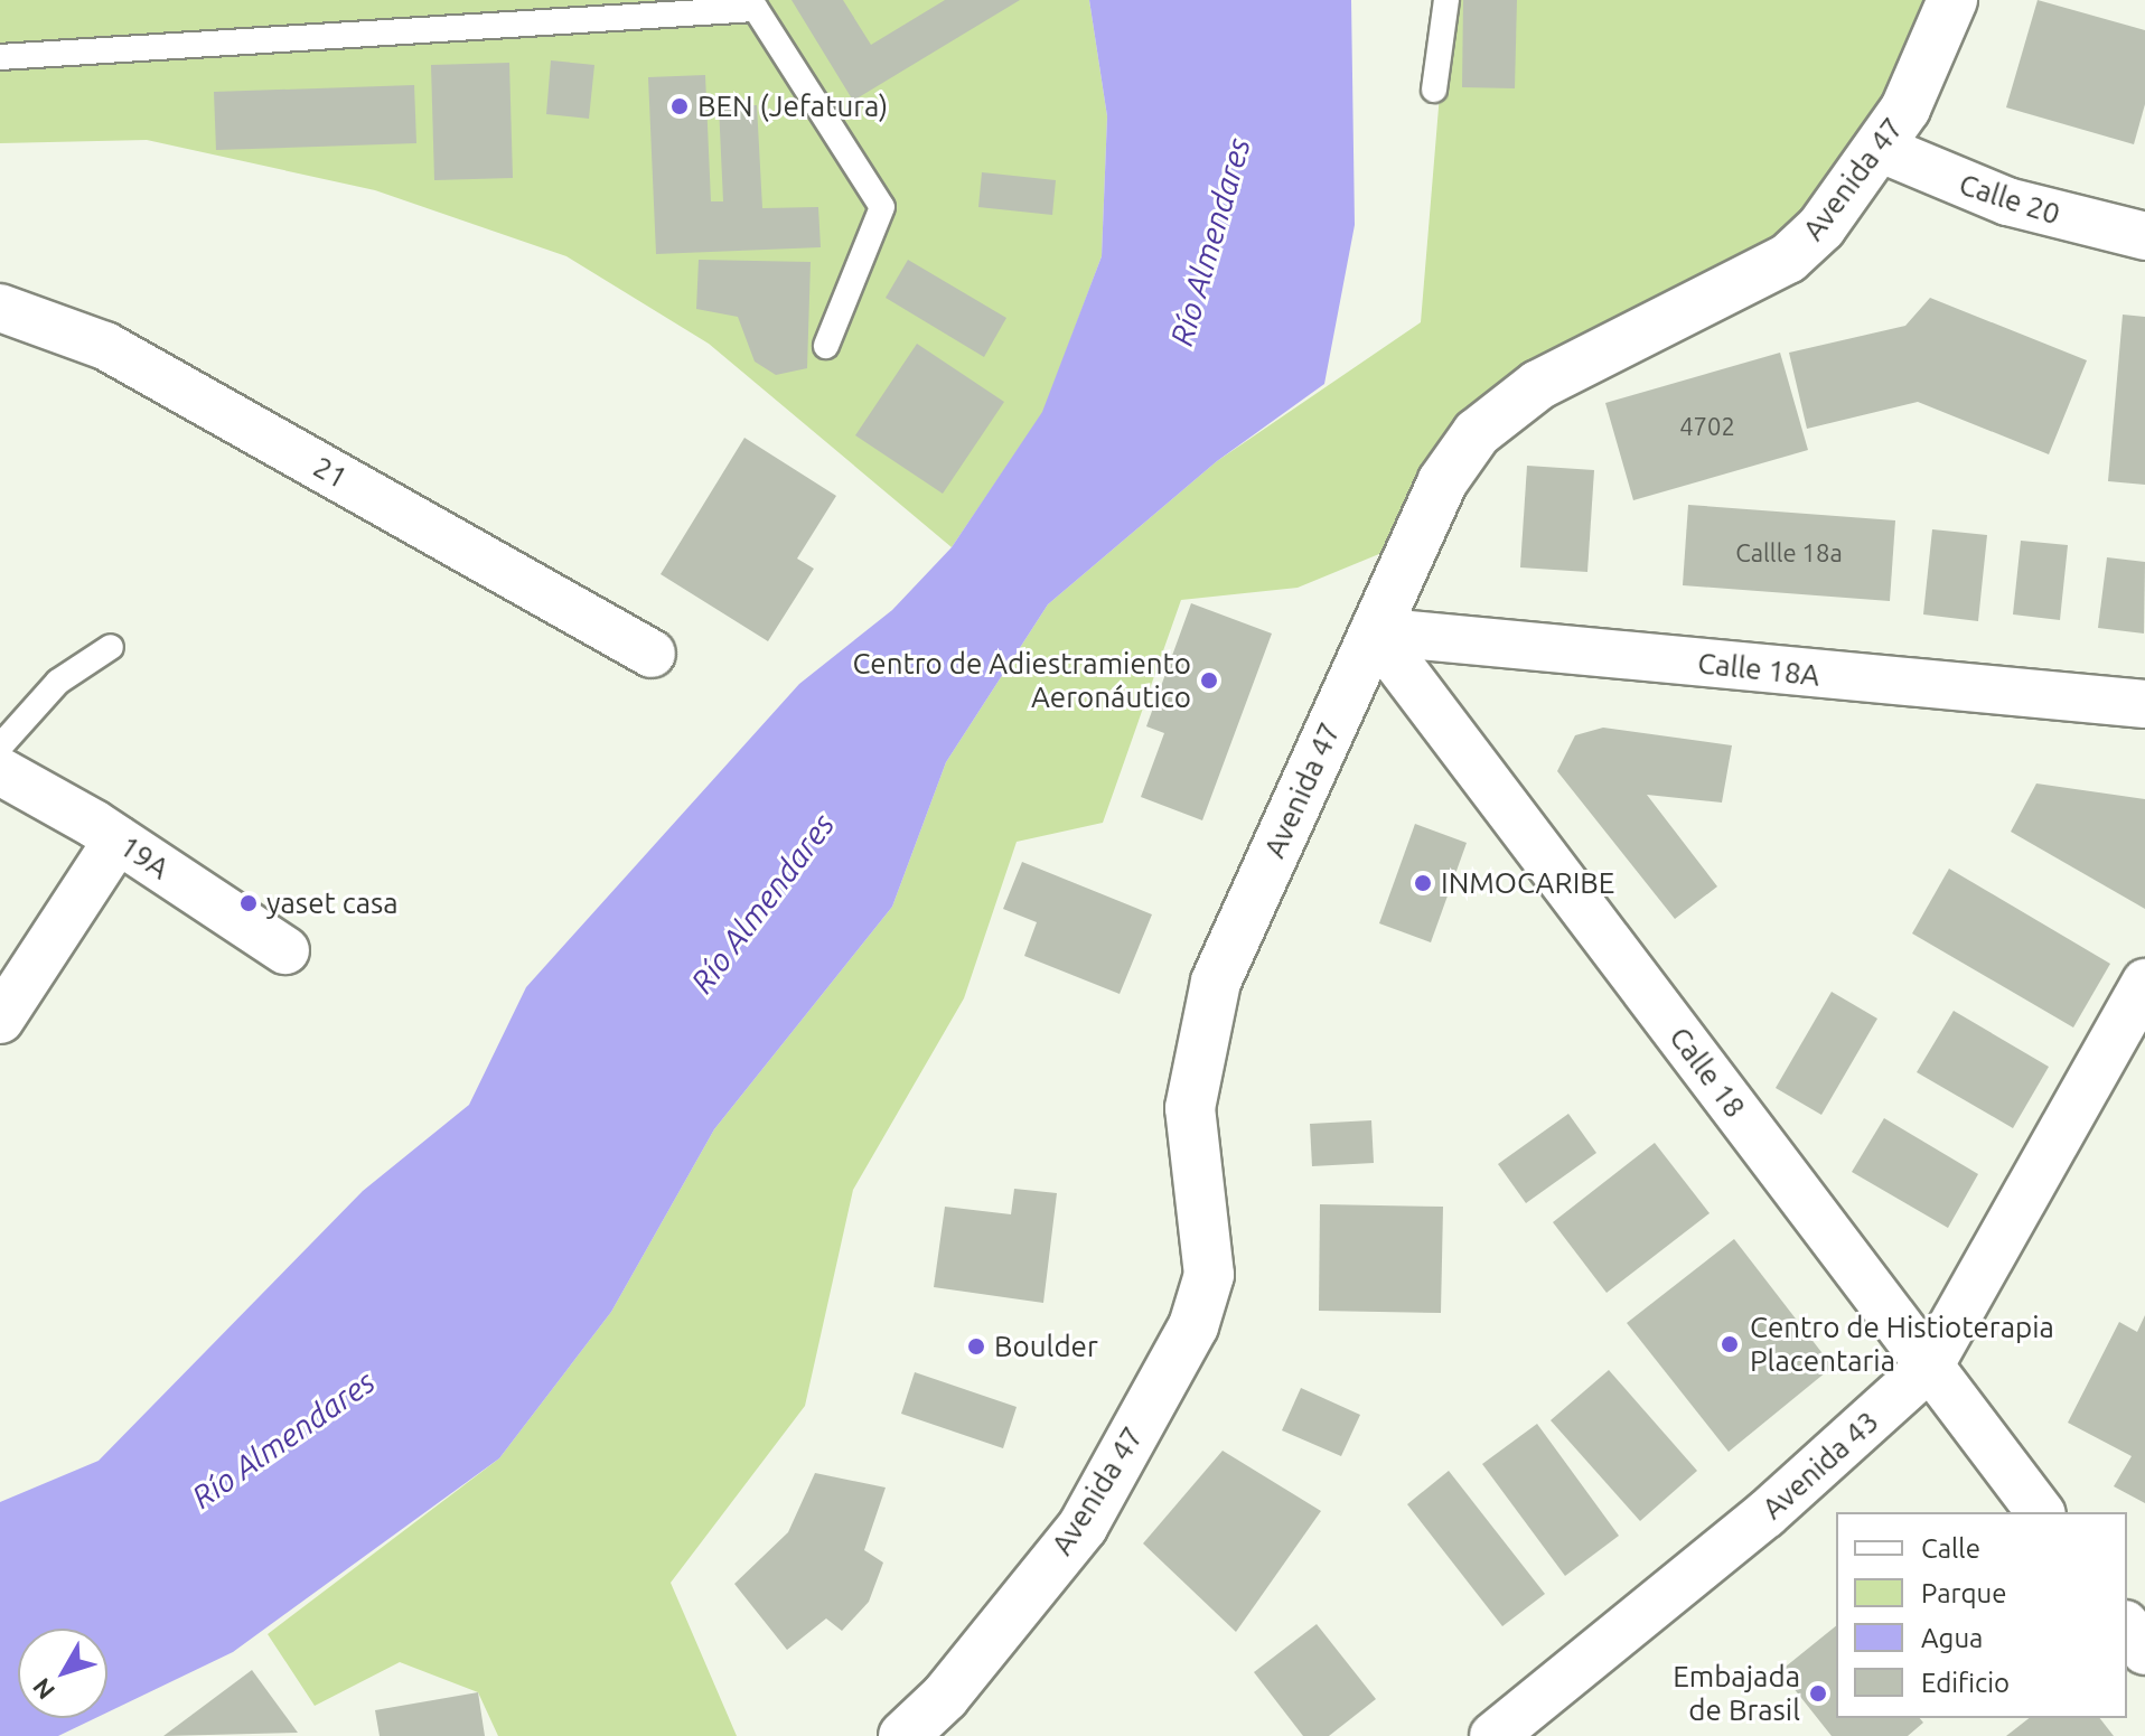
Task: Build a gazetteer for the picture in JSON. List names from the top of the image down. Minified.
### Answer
{"streets":{"street":["Avenida 47","Calle 20","21","Calle 18A","19A","Calle 18","Avenida 43"]},"crossings":[["Avenida 47","Calle 20"],["Avenida 47","Calle 18A"],["Avenida 47","Calle 18"],["Calle 18A","Calle 18"],["Calle 18","Avenida 43"]],"water":["Río Almendares"],"places":["BEN (Jefatura)","Centro de Adiestramiento Aeronáutico","INMOCARIBE","yaset casa","Centro de Histioterapia Placentaria","Boulder","Embajada de Brasil"],"house_numbers":["4702","Callle 18a"],"legend":["Calle","Parque","Agua","Edificio"],"north":"bottom left"}
